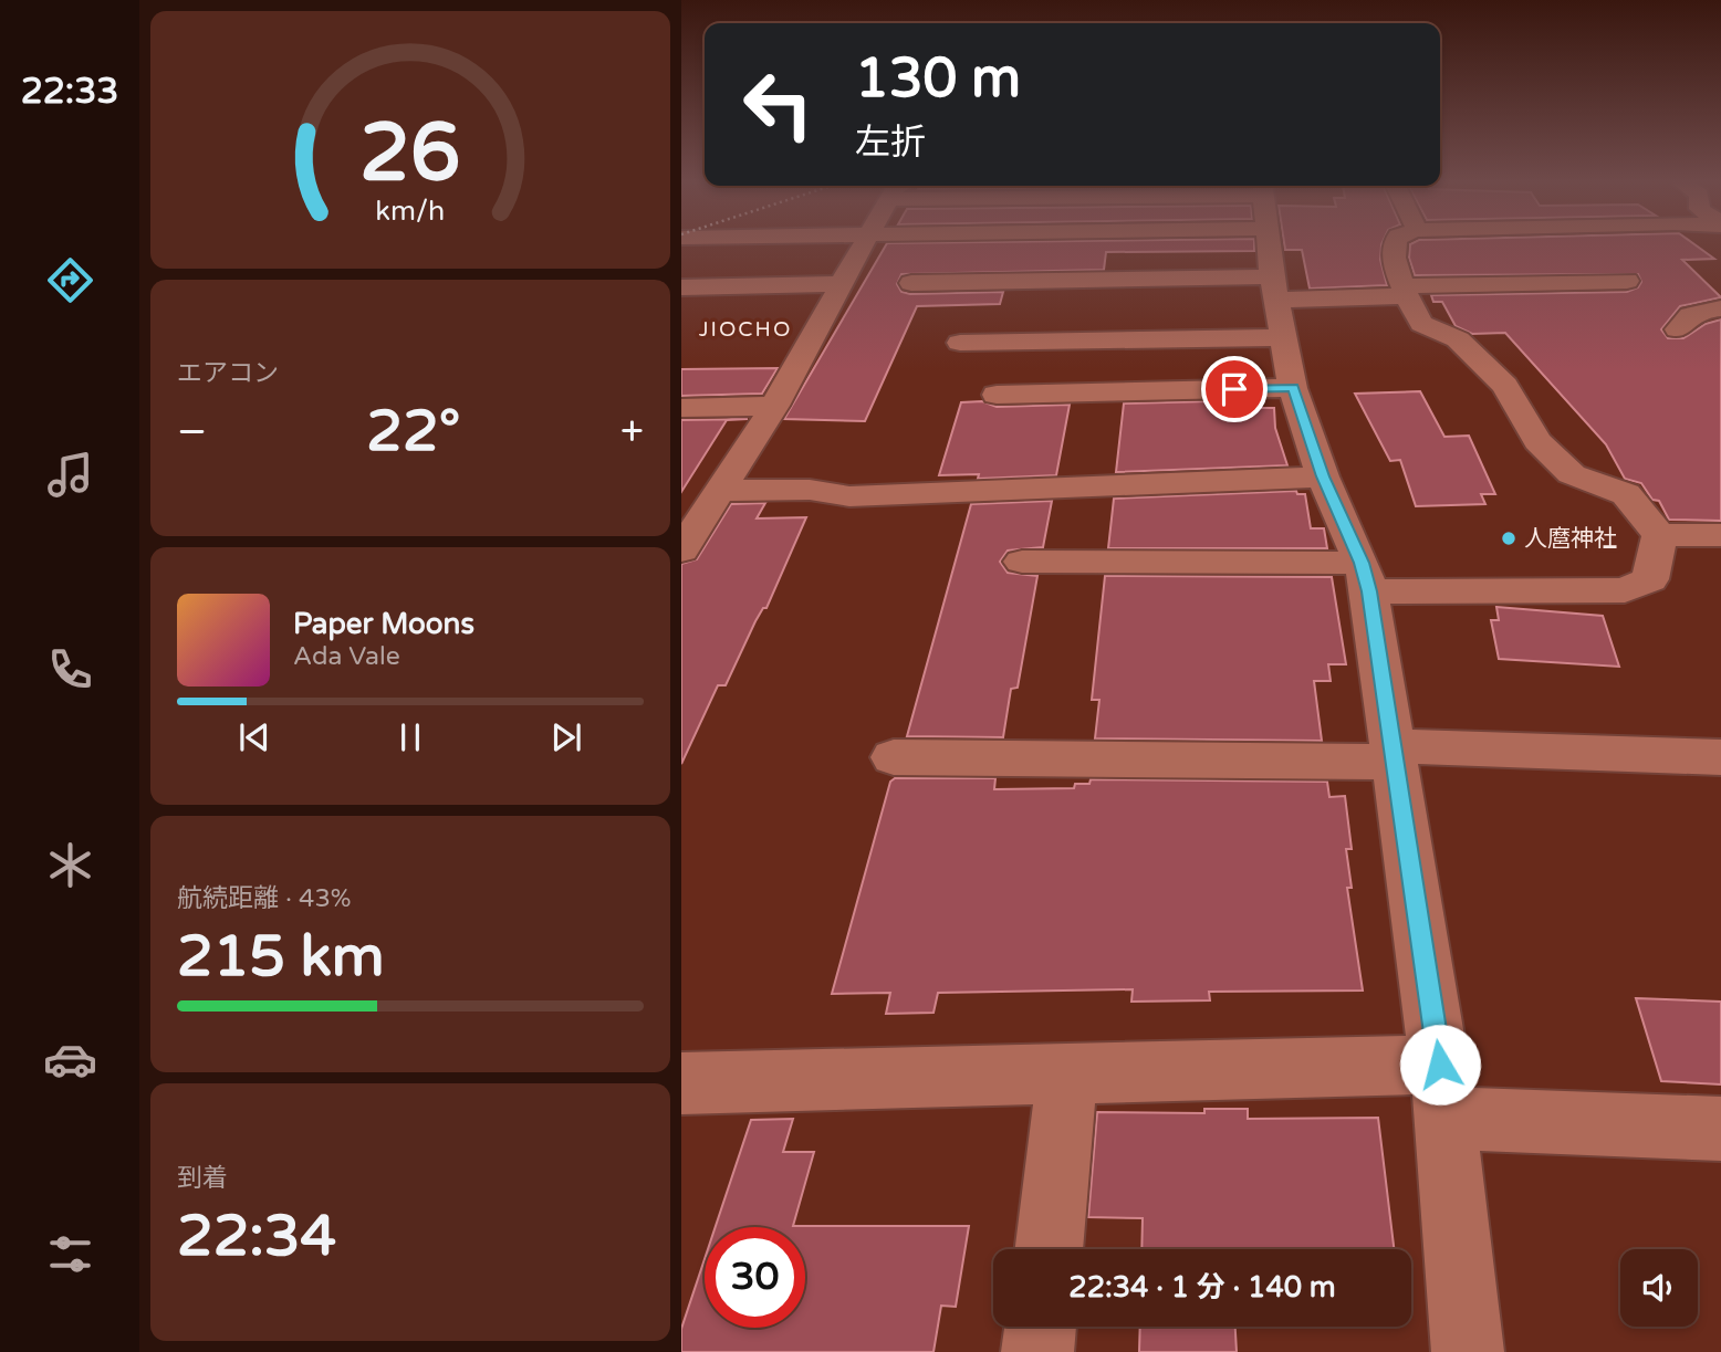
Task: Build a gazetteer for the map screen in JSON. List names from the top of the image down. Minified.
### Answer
{"districts":["JIOCHO"],"places":["人麿神社"],"page":{"tabs":"22:33","turn":["130 m","左折"],"tile":["エアコン",["航続距離 · 43%","215 km"],["到着","22:34"]],"heat":["−","22°","+"],"song":["Paper Moons","Ada Vale"],"limit":"30","trip":"22:34 · 1 分 · 140 m","gauge":["26","km/h"]}}
